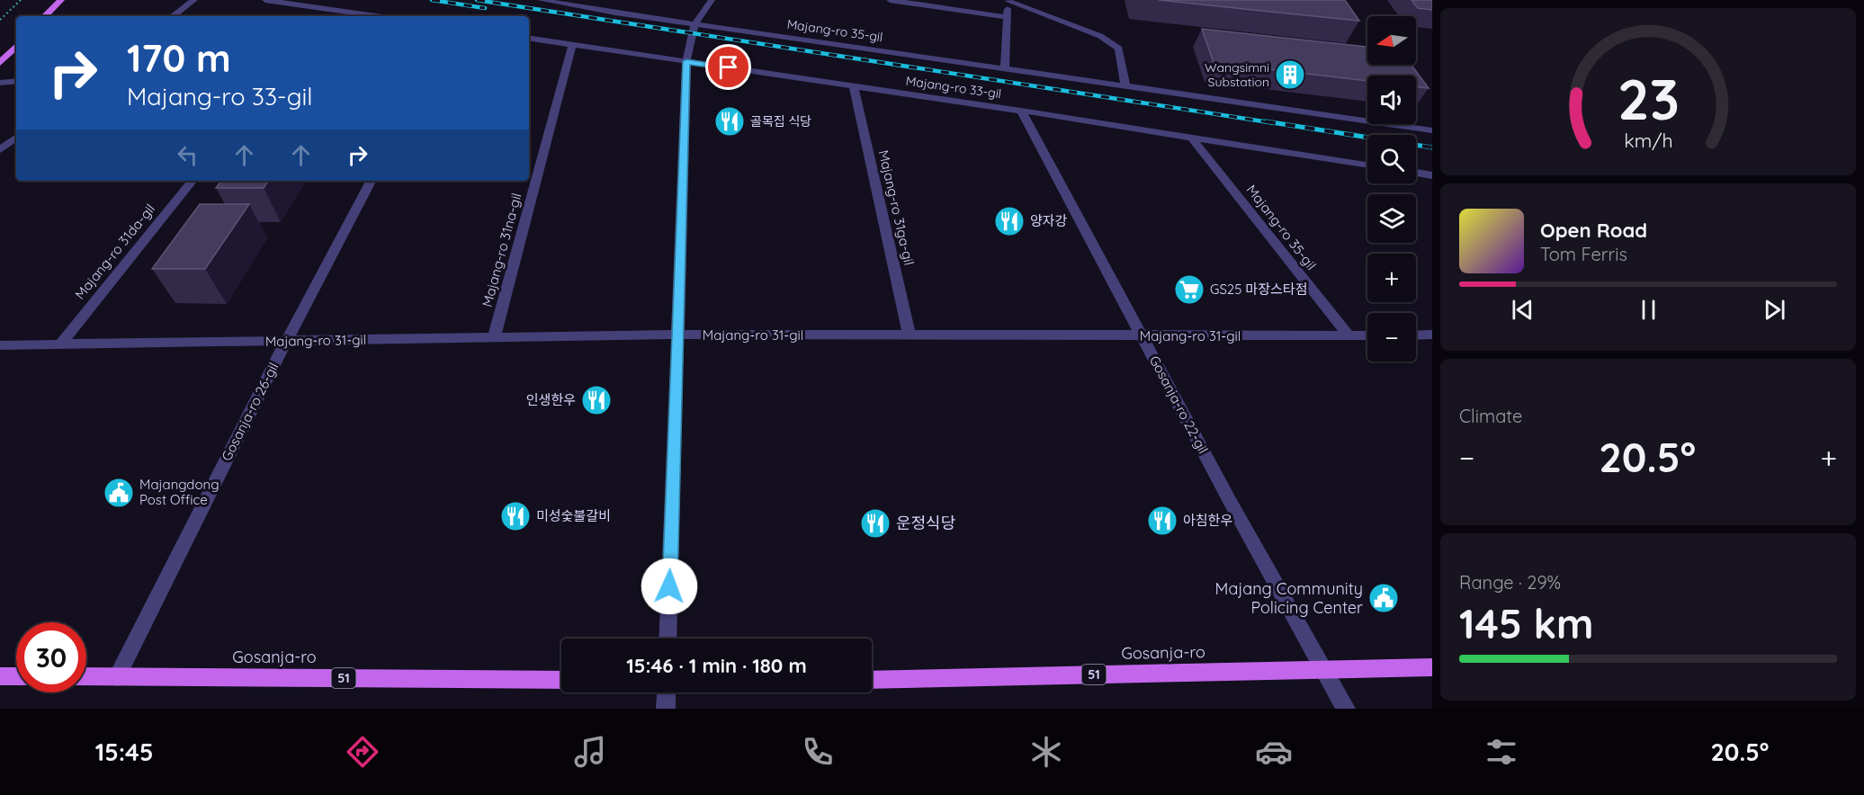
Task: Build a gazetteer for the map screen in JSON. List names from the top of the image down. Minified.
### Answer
{"streets":{"main road":["Gosanja-ro","51"],"street":["Majang-ro 35-gil","Majang-ro 33-gil","Majang-ro 31ga-gil","Majang-ro 31na-gil","Majang-ro 31da-gil","Majang-ro 31-gil","Gosanja-ro 22-gil","Gosanja-ro 26-gil"]},"crossings":[["Majang-ro 35-gil","Majang-ro 33-gil"],["Majang-ro 35-gil","Majang-ro 31-gil"],["Majang-ro 33-gil","Majang-ro 31ga-gil"],["Majang-ro 33-gil","Majang-ro 31na-gil"],["Majang-ro 33-gil","Gosanja-ro 22-gil"],["Majang-ro 31ga-gil","Majang-ro 31-gil"],["Majang-ro 31na-gil","Majang-ro 31-gil"],["Majang-ro 31da-gil","Majang-ro 31-gil"],["Majang-ro 31-gil","Gosanja-ro 22-gil"],["Majang-ro 31-gil","Gosanja-ro 26-gil"],["Gosanja-ro 22-gil","Gosanja-ro"],["Gosanja-ro 26-gil","Gosanja-ro"]],"places":{"building":["Wangsimni Substation"],"restaurant":["골목집 식당","양자강","인생한우","미성숯불갈비","아침한우","운정식당"],"supermarket":["GS25 마장스타점"],"public building":["Majangdong Post Office","Majang Community Policing Center"]},"north":"left","page":{"map_buttons":["+","−"],"turn":["170 m","Majang-ro 33-gil"],"song":["Open Road","Tom Ferris"],"tile":["Climate",["Range · 29%","145 km"]],"heat":["−","20.5°","+"],"limit":"30","trip":"15:46 · 1 min · 180 m","tabs":["15:45","20.5°"],"gauge":["23","km/h"]}}
